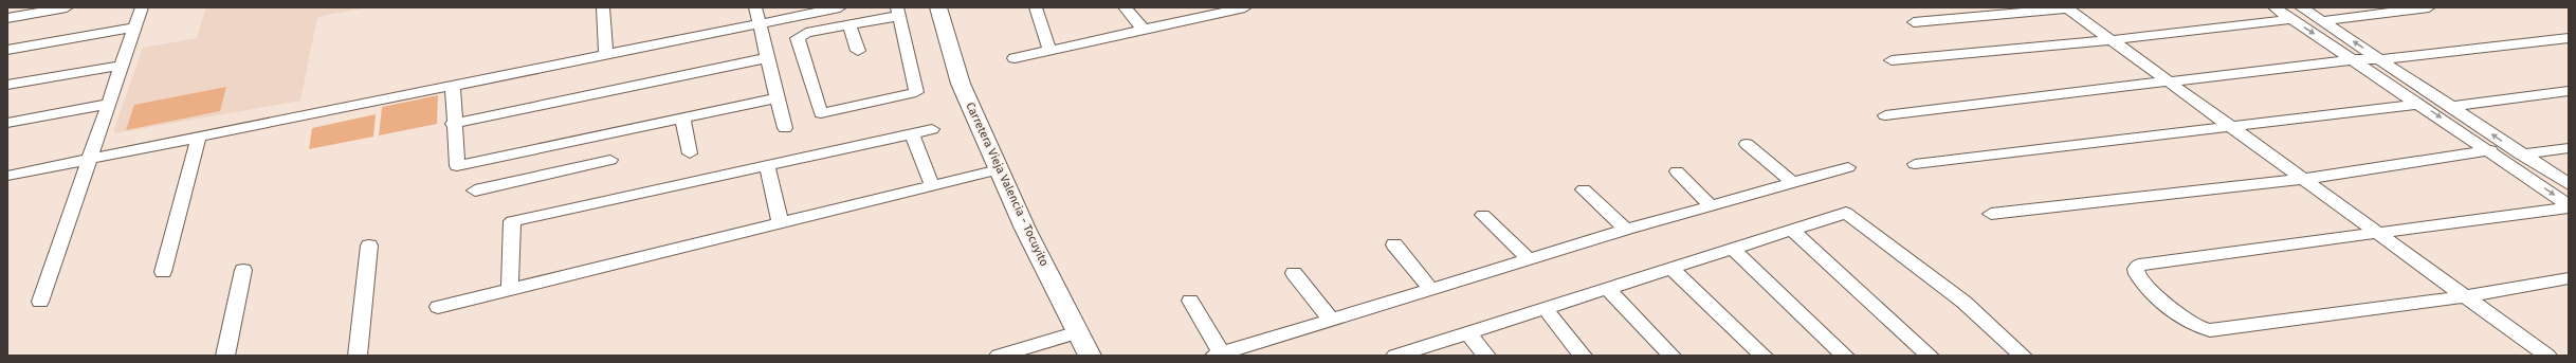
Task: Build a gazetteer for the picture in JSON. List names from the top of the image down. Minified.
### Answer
{"streets":{"street":["Carretera Vieja Valencia - Tocuyito"]}}
